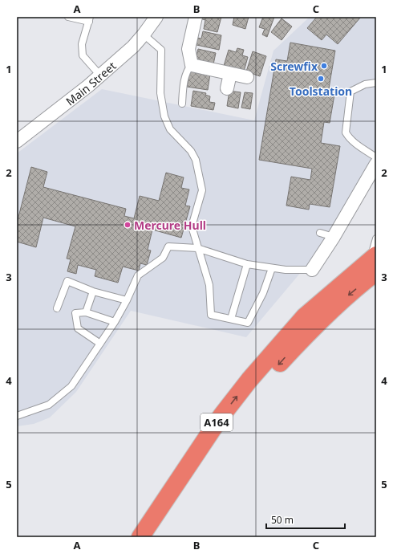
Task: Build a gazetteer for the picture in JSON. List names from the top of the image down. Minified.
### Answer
{"streets":{"highway":["A164"],"street":["Main Street"]},"places":["Screwfix","Toolstation","Mercure Hull"],"scale_bar":"50 m","grid":{"columns":["A","B","C"],"rows":["1","2","3","4","5"]}}
